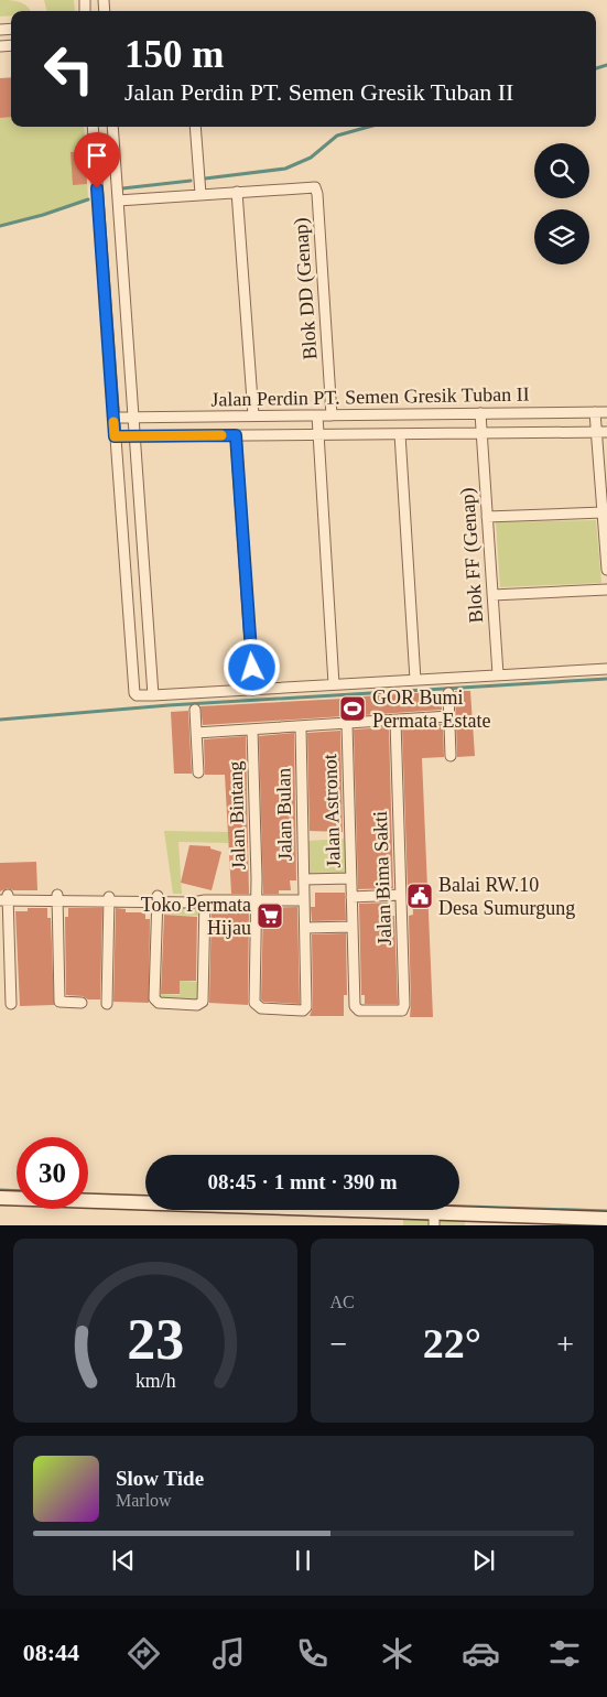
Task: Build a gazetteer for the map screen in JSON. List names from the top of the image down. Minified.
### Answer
{"streets":{"street":["Blok DD (Genap)","Jalan Perdin PT. Semen Gresik Tuban II","Blok FF (Genap)","Jalan Astronot","Jalan Bulan","Jalan Bintang","Jalan Bima Sakti"]},"crossings":[["Blok DD (Genap)","Jalan Perdin PT. Semen Gresik Tuban II"],["Jalan Perdin PT. Semen Gresik Tuban II","Blok FF (Genap)"],["Jalan Astronot","Jalan Bima Sakti"],["Jalan Bulan","Jalan Bintang"]],"places":{"sports":["GOR Bumi Permata Estate"],"public building":["Balai RW.10 Desa Sumurgung"],"supermarket":["Toko Permata Hijau"]},"page":{"turn":["150 m","Jalan Perdin PT. Semen Gresik Tuban II"],"limit":"30","trip":"08:45 · 1 mnt · 390 m","tile":"AC","heat":["−","22°","+"],"song":["Slow Tide","Marlow"],"tabs":"08:44","gauge":["23","km/h"]}}
